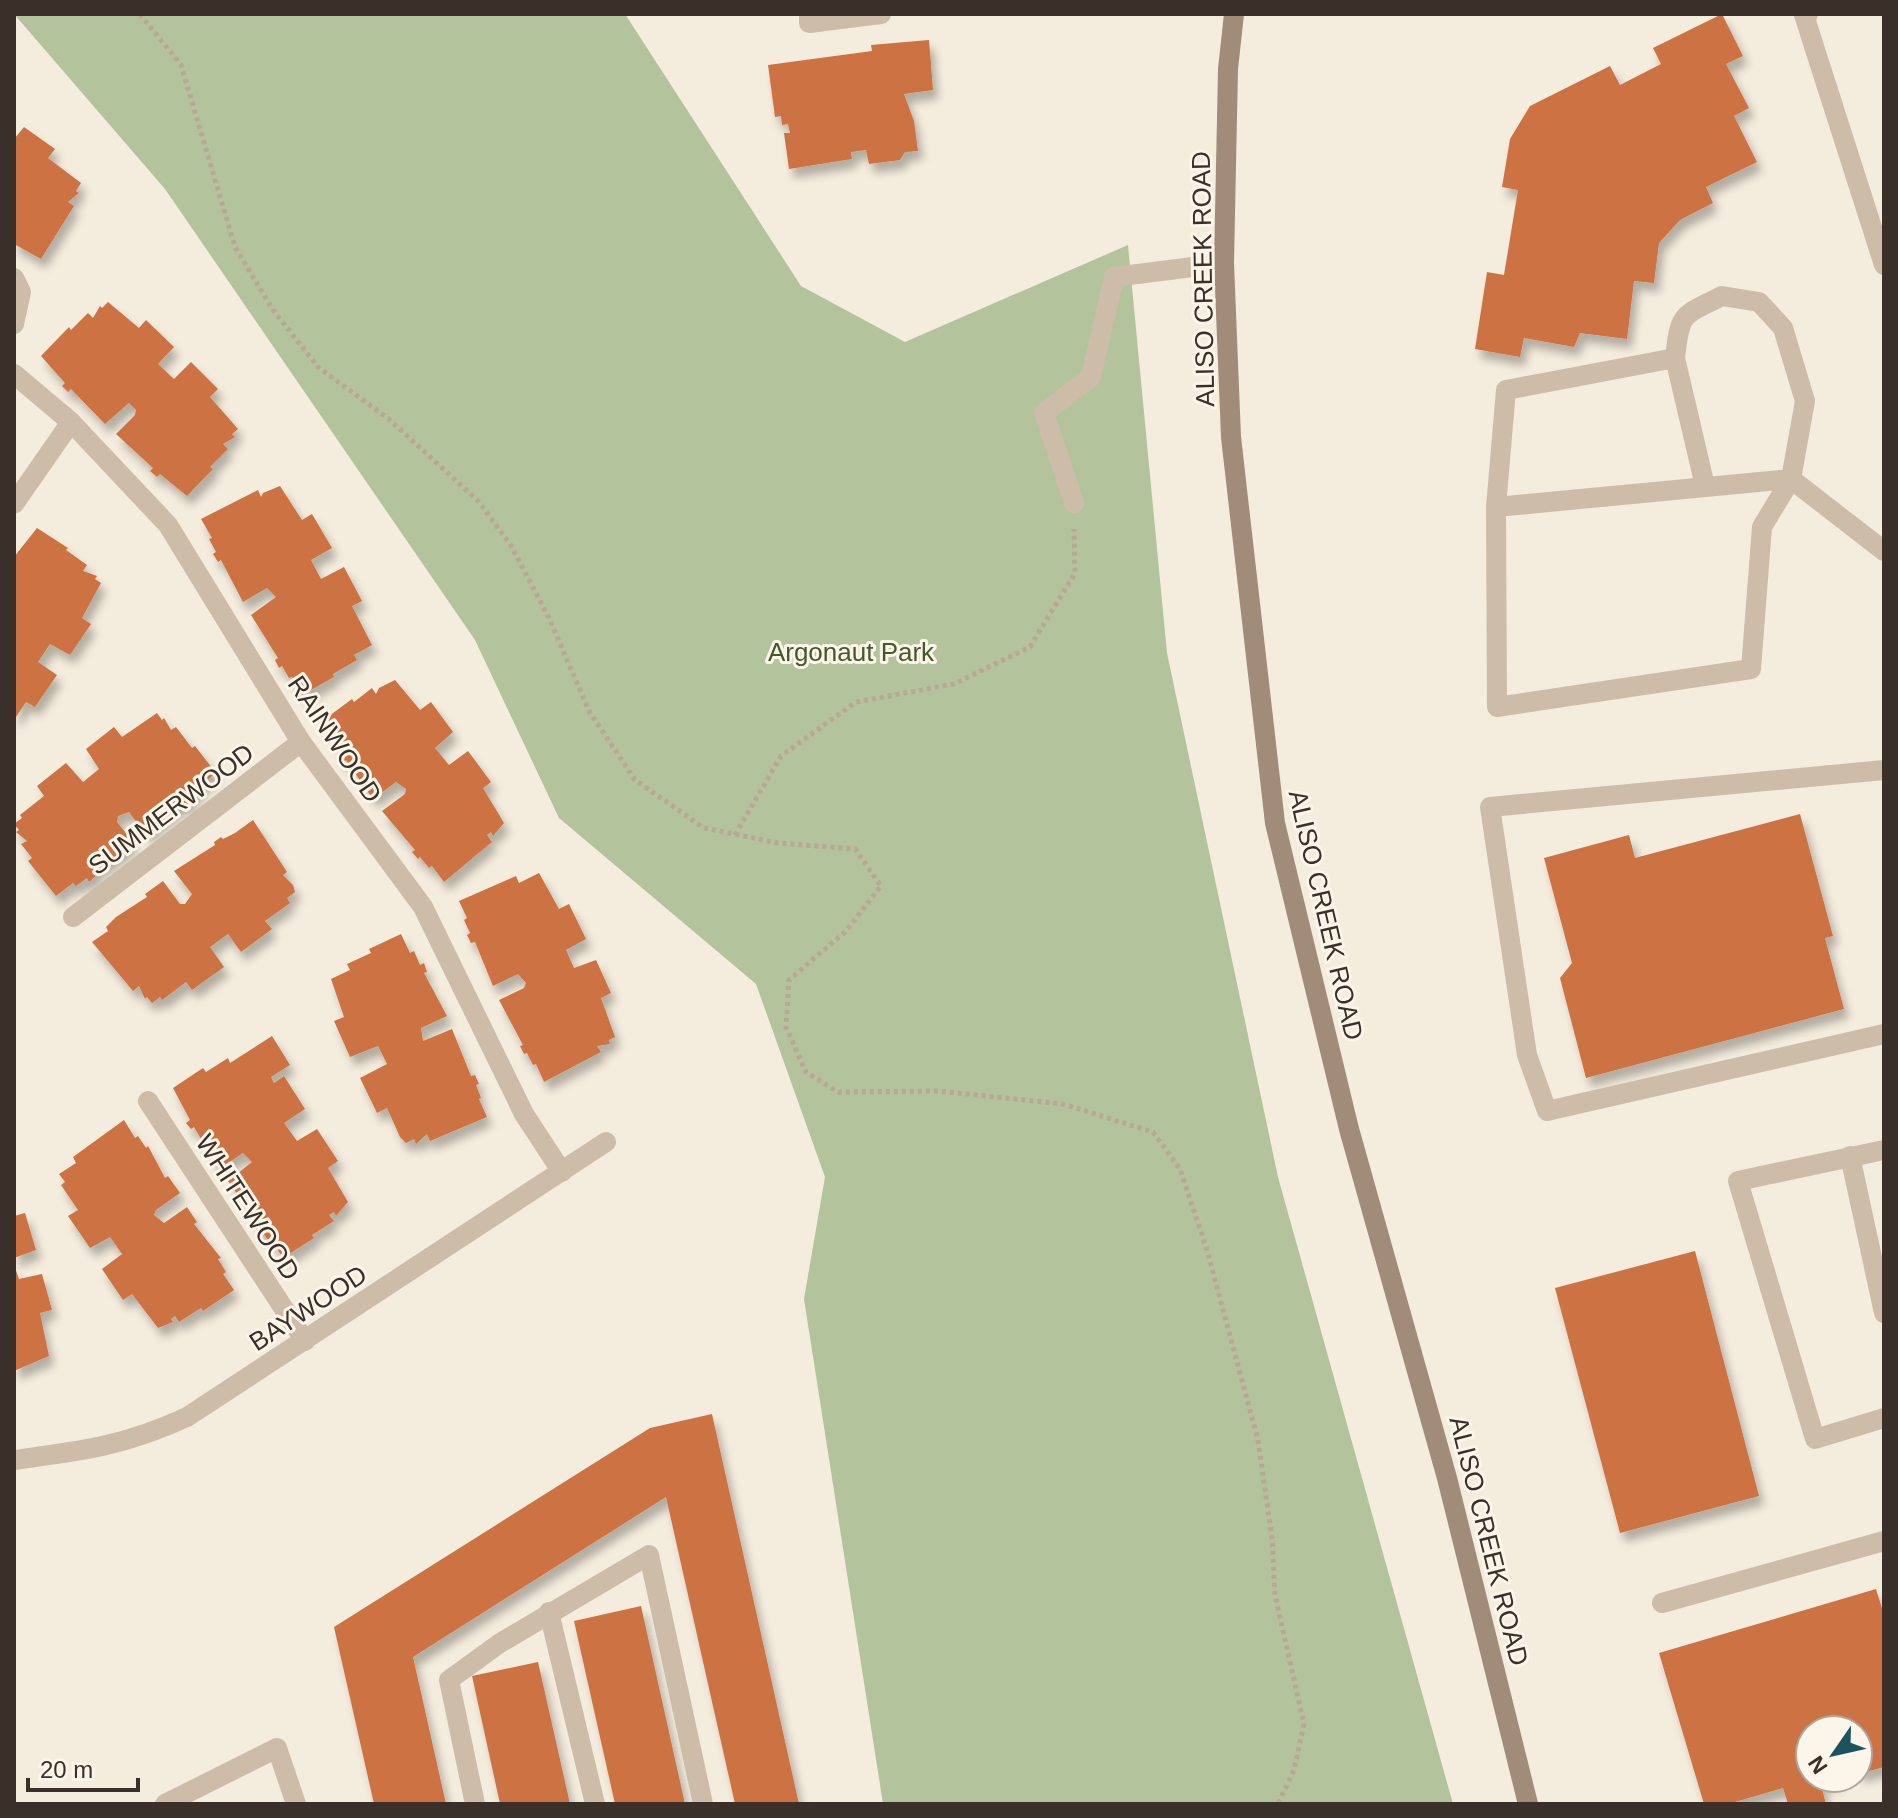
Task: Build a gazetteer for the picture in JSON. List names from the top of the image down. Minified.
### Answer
{"streets":{"main road":["ALISO CREEK ROAD"],"street":["RAINWOOD","SUMMERWOOD","WHITEWOOD","BAYWOOD"]},"crossings":[["RAINWOOD","SUMMERWOOD"],["RAINWOOD","BAYWOOD"],["WHITEWOOD","BAYWOOD"]],"parks":["Argonaut Park"],"scale_bar":"20 m","north":"bottom left"}
